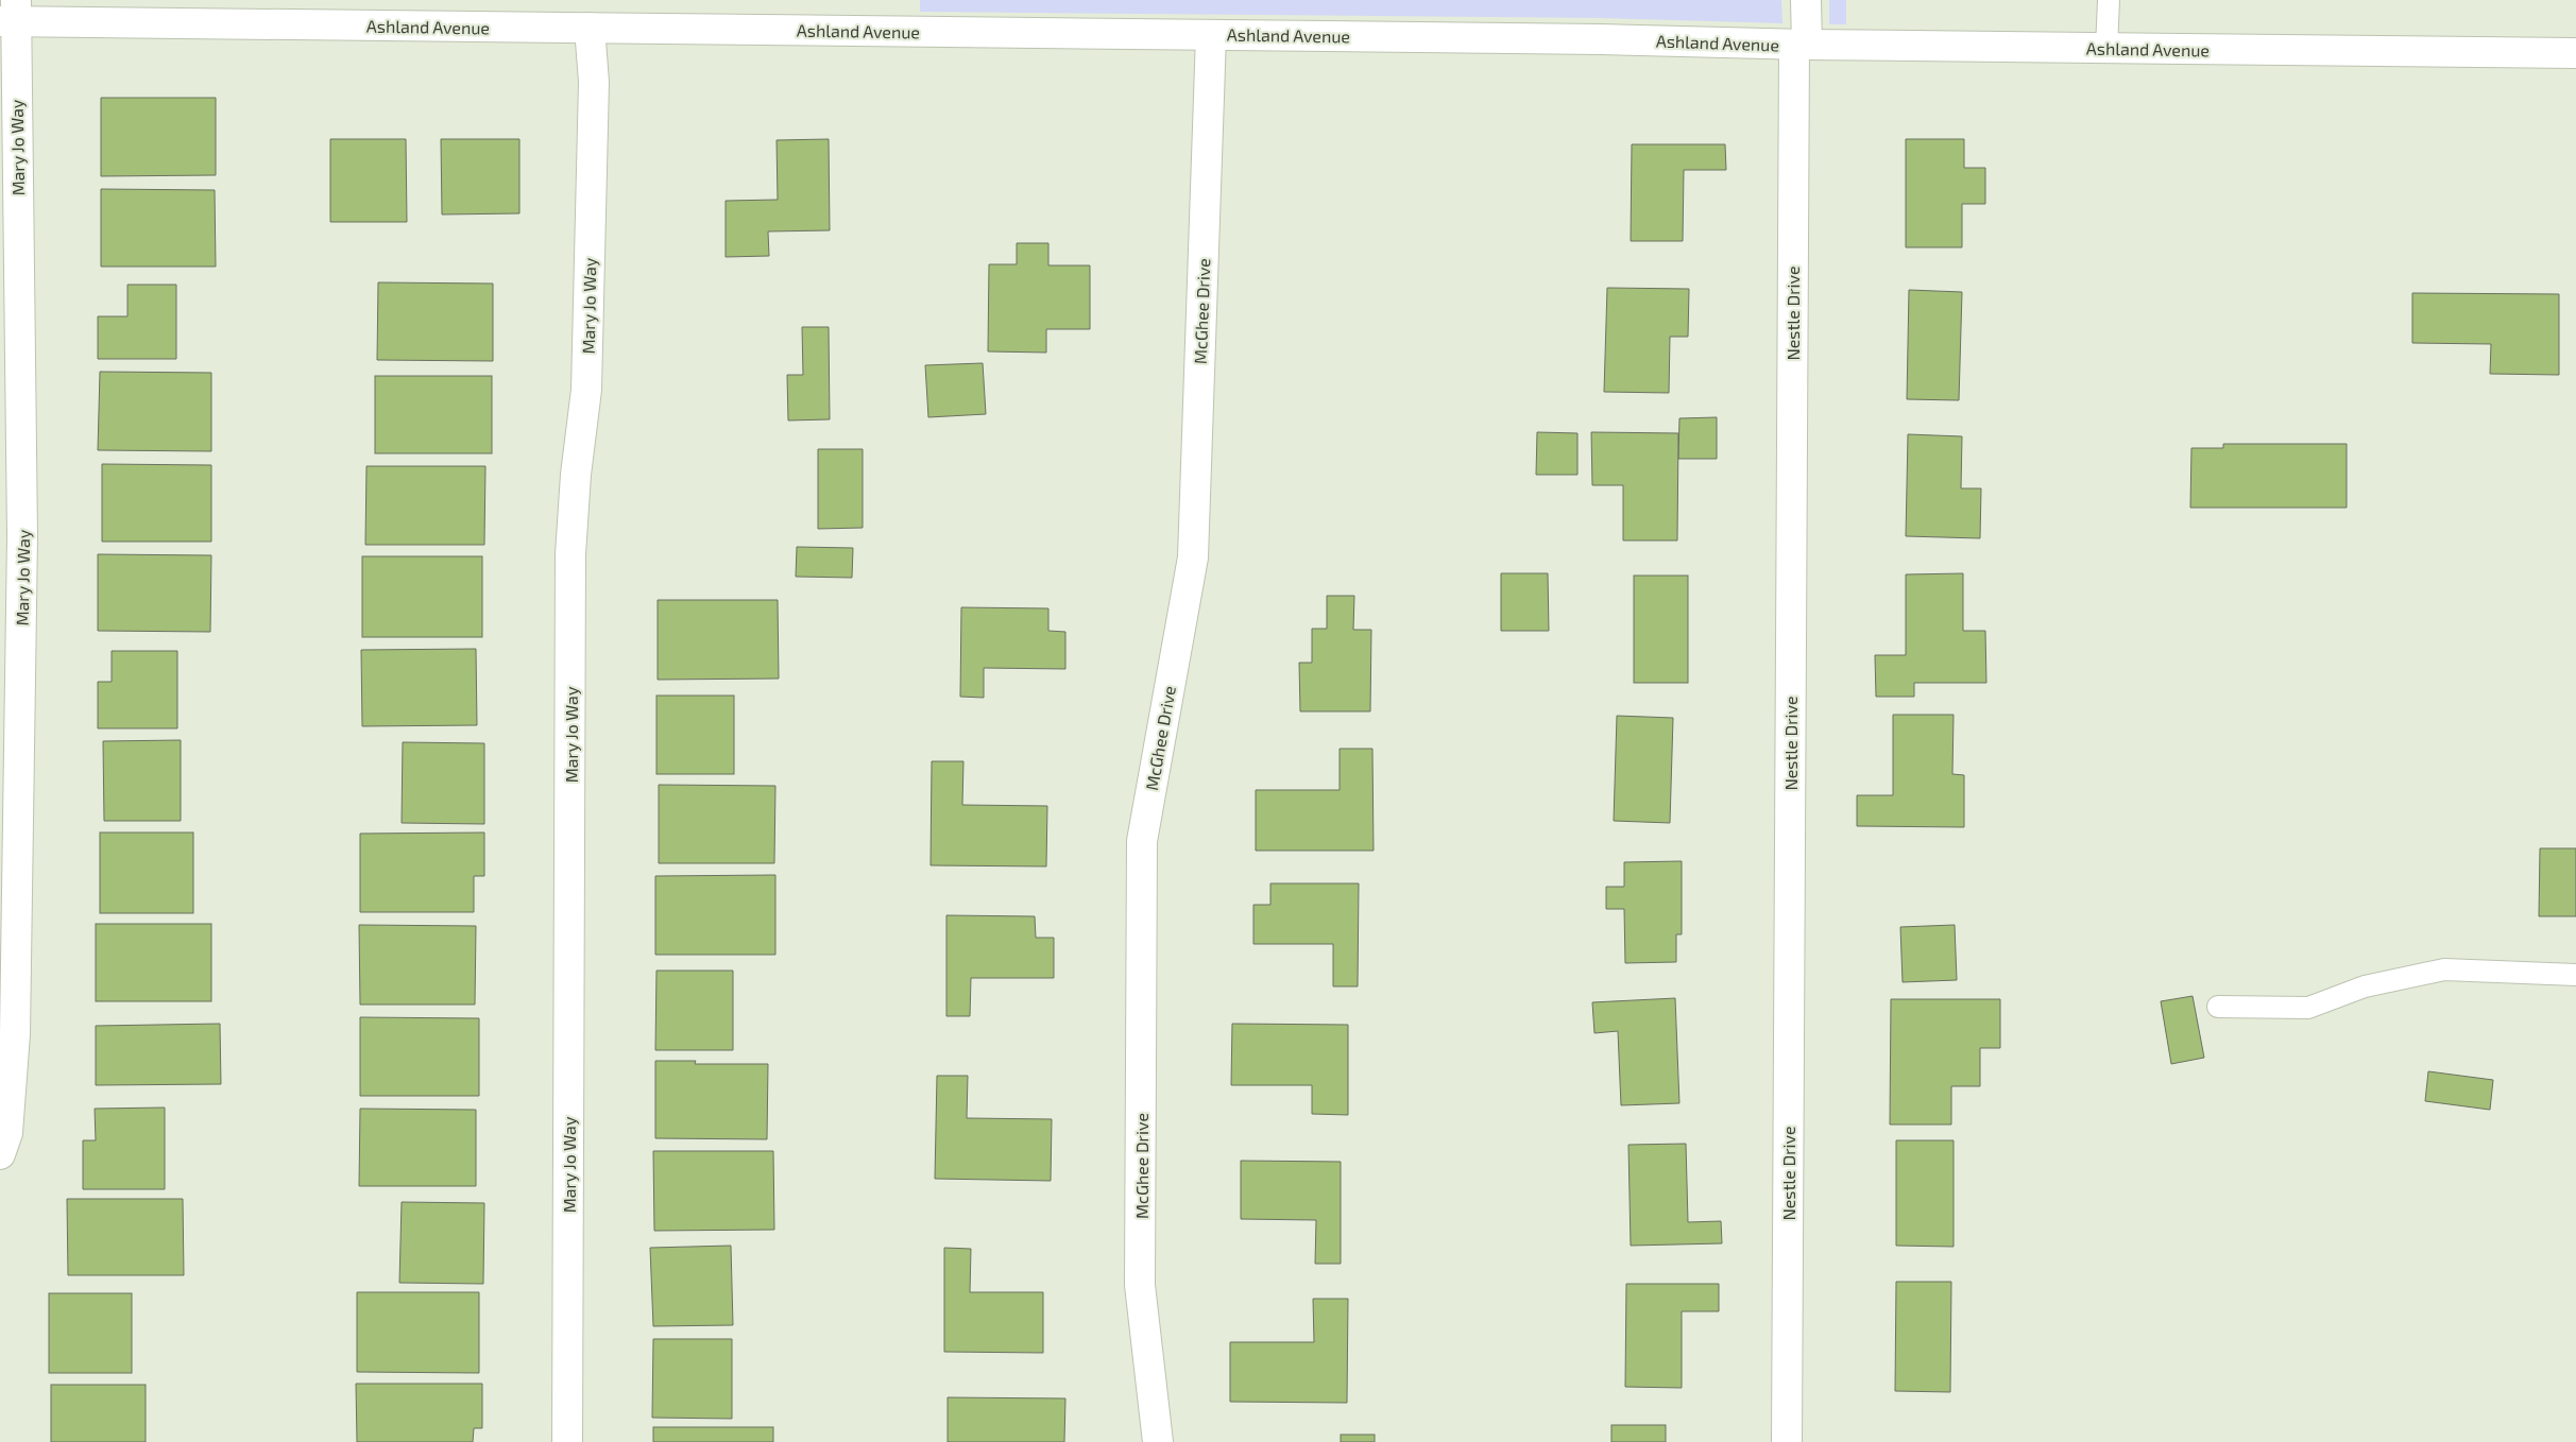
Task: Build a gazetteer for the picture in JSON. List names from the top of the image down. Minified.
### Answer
{"streets":{"street":["Ashland Avenue","Mary Jo Way","McGhee Drive","Nestle Drive"]},"crossings":[["Ashland Avenue","Mary Jo Way"],["Ashland Avenue","McGhee Drive"],["Ashland Avenue","Nestle Drive"]]}
